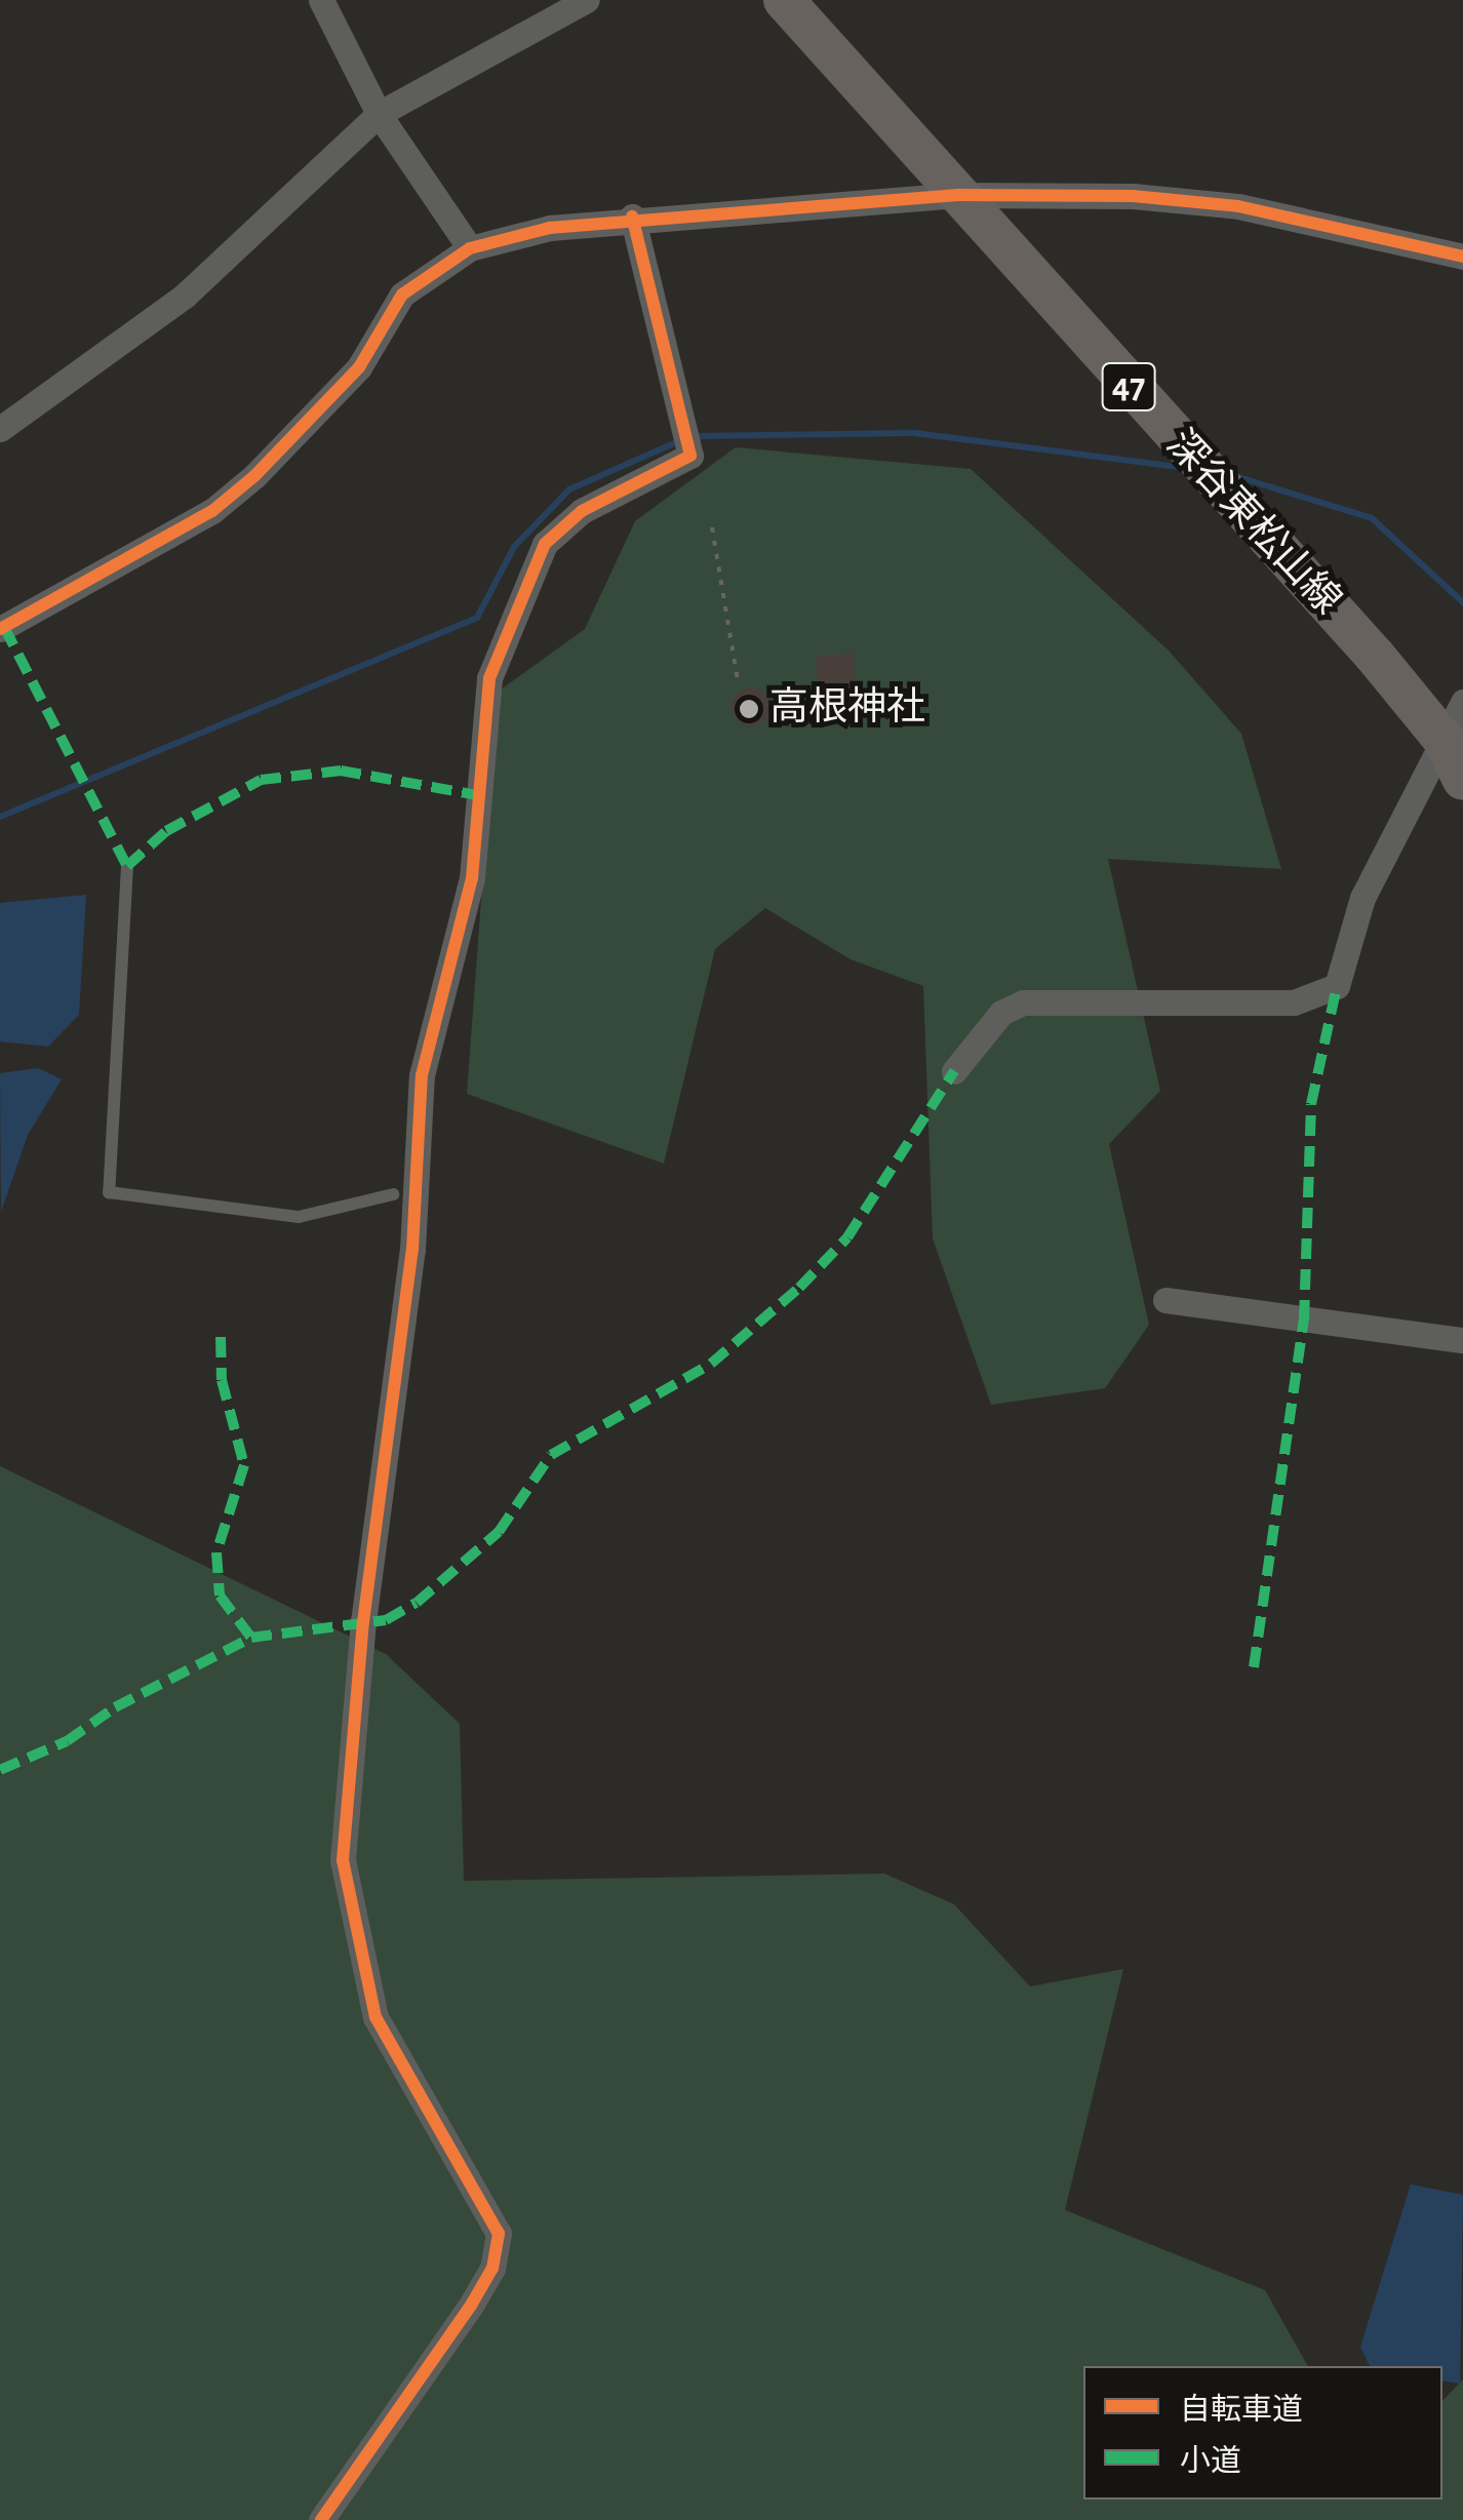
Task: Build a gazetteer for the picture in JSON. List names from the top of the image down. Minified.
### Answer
{"streets":{"main road":["47","深谷東松山線"]},"places":["高根神社"],"legend":["自転車道","小道"]}
